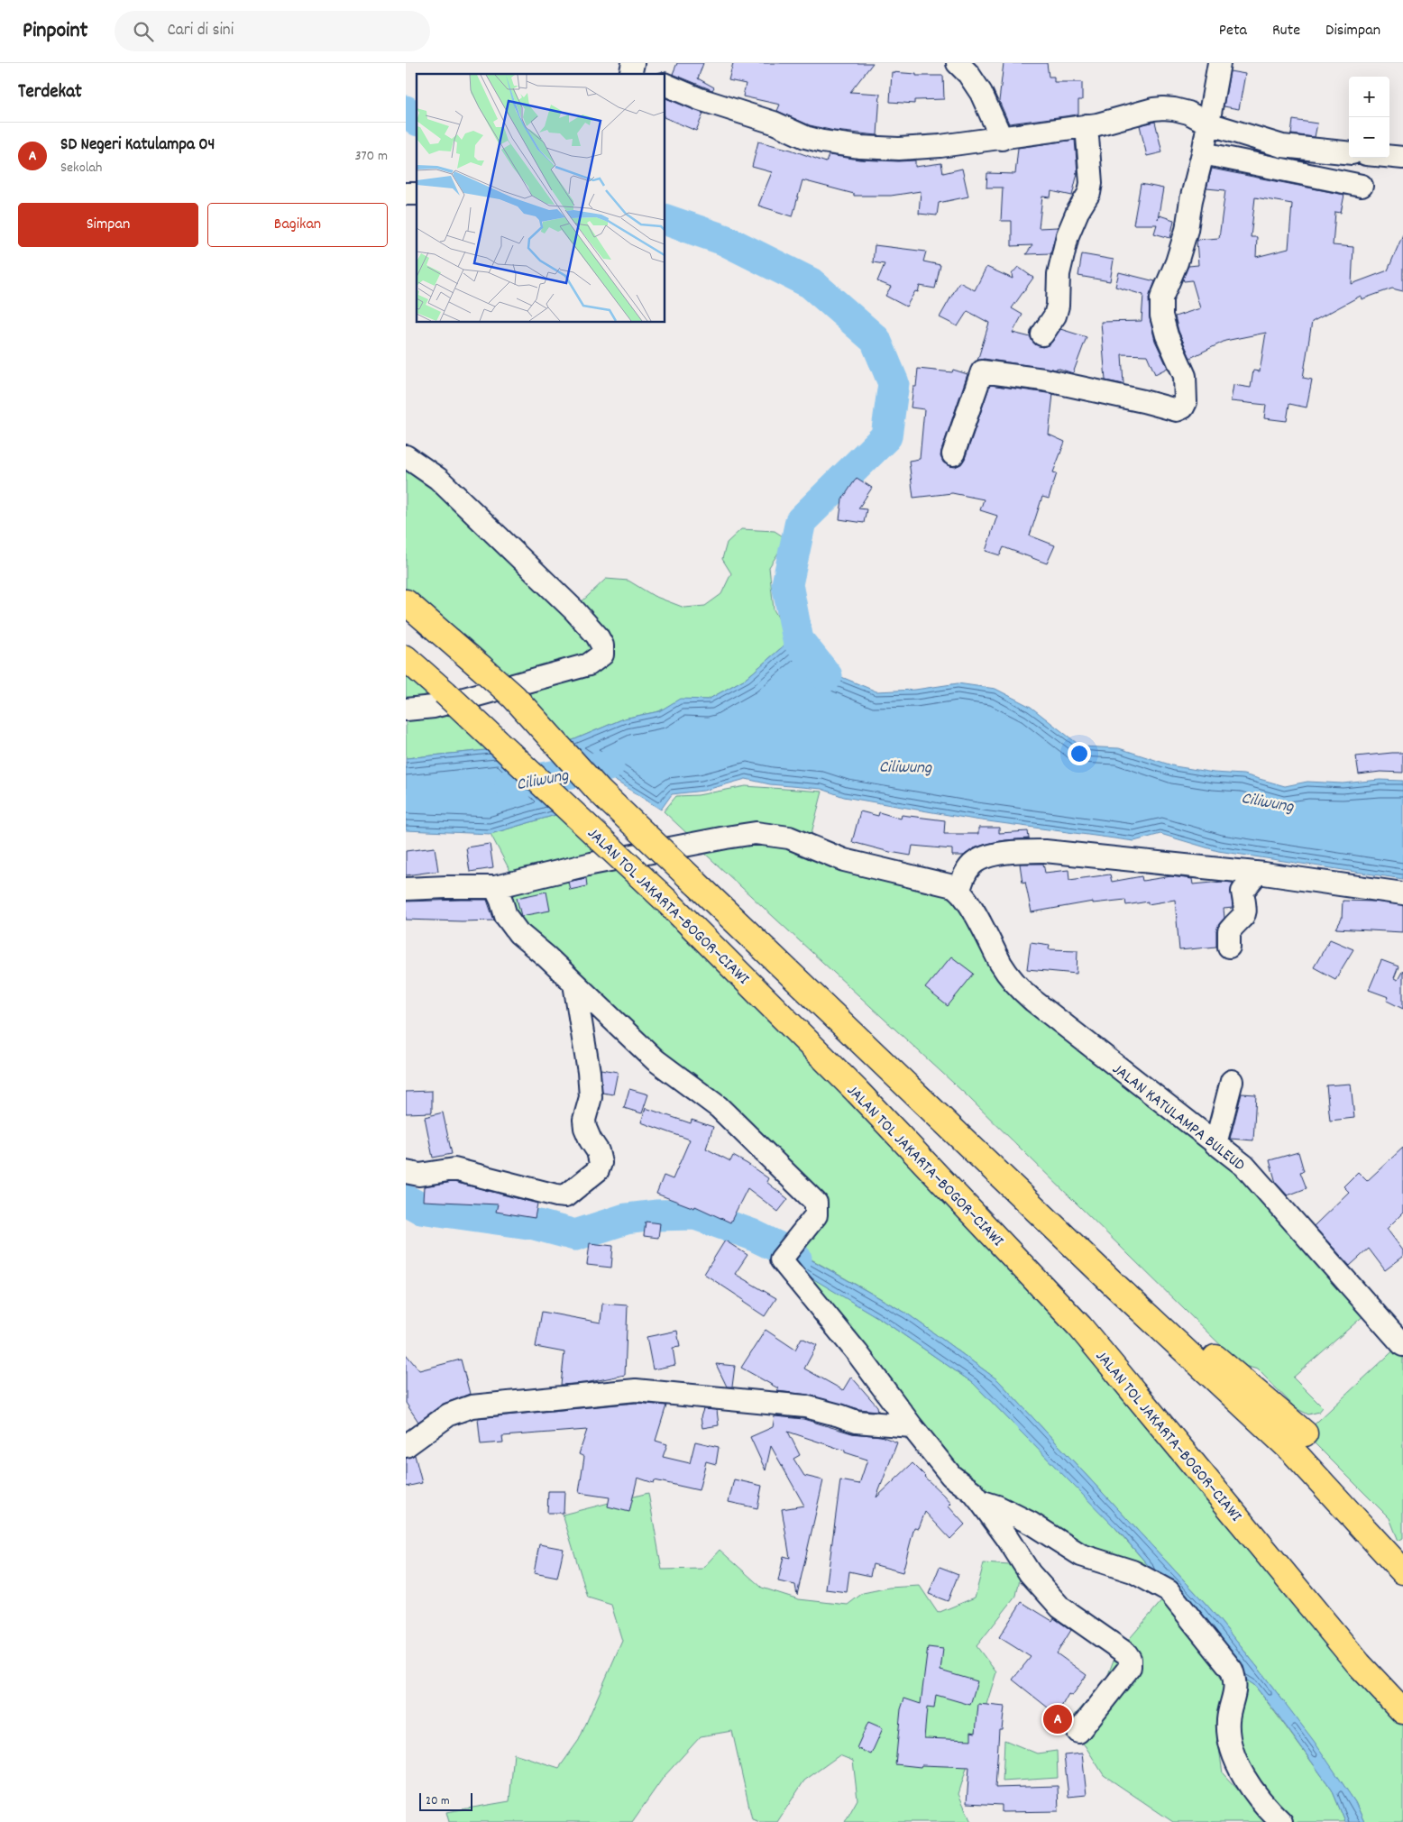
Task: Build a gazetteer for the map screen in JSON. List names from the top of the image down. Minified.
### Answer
{"streets":{"highway":["JALAN TOL JAKARTA–BOGOR–CIAWI"],"street":["JALAN KATULAMPA BULEUD"]},"water":["Ciliwung"],"scale_bar":"20 m","page":{"header":"Pinpoint","search":"Cari di sini","nav":["Peta","Rute","Disimpan"],"heading":"Terdekat","map_buttons":["+","−"],"list":[{"mark":"A","name":"SD Negeri Katulampa 04","note":"Sekolah","value":"370 m"}],"buttons":["Simpan","Bagikan"],"pins":"A","scale":"20 m"}}
